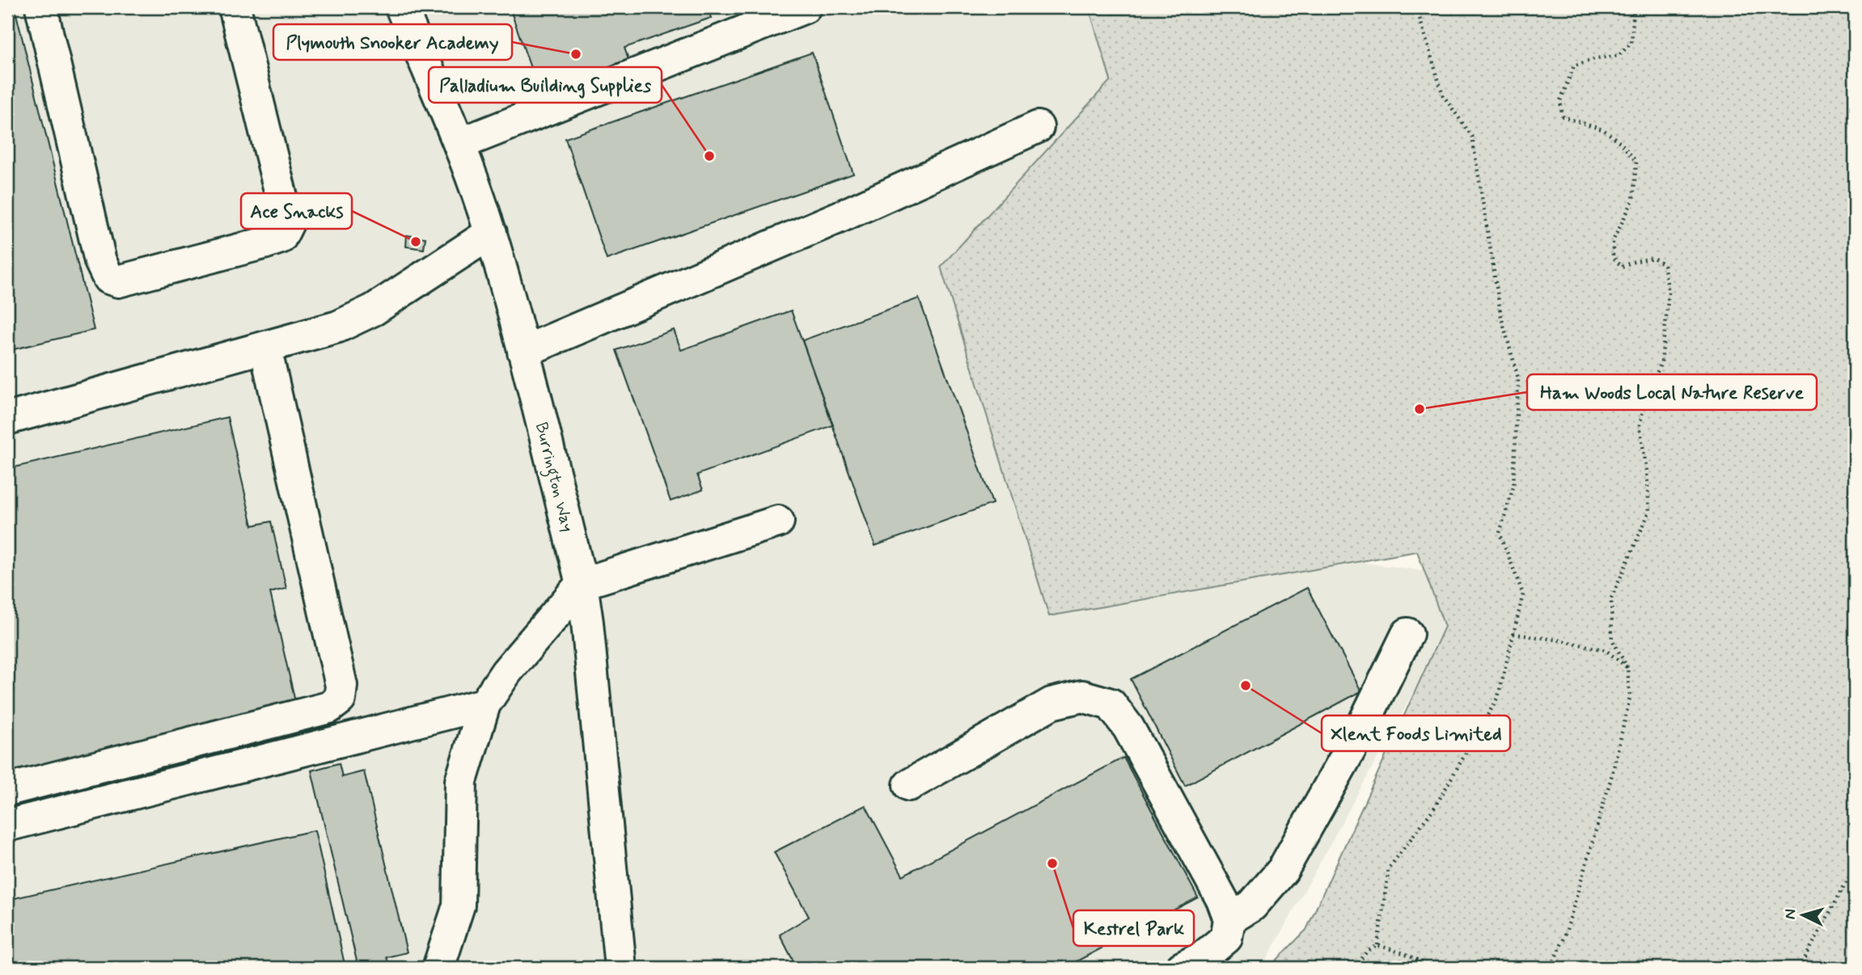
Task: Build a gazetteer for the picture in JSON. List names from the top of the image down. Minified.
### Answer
{"streets":{"street":["Burrington Way"]},"places":["Plymouth Snooker Academy","Palladium Building Supplies","Ace Snacks","Ham Woods Local Nature Reserve","Xlent Foods Limited","Kestrel Park"],"north":"left"}
